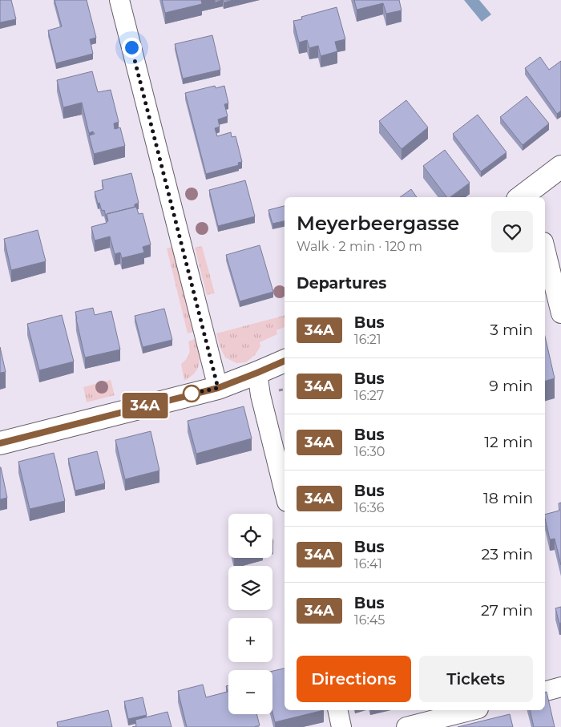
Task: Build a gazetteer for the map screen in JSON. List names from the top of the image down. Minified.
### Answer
{"lines":["bus line 34A"],"page":{"on_map":"34A","heading":[["Meyerbeergasse","Walk · 2 min · 120 m"],"Departures"],"list":[{"mark":"34A","name":"Bus","note":"16:21","value":"3 min"},{"mark":"34A","name":"Bus","note":"16:27","value":"9 min"},{"mark":"34A","name":"Bus","note":"16:30","value":"12 min"},{"mark":"34A","name":"Bus","note":"16:36","value":"18 min"},{"mark":"34A","name":"Bus","note":"16:41","value":"23 min"},{"mark":"34A","name":"Bus","note":"16:45","value":"27 min"}],"map_buttons":["+","−"],"buttons":["Directions","Tickets"]}}
